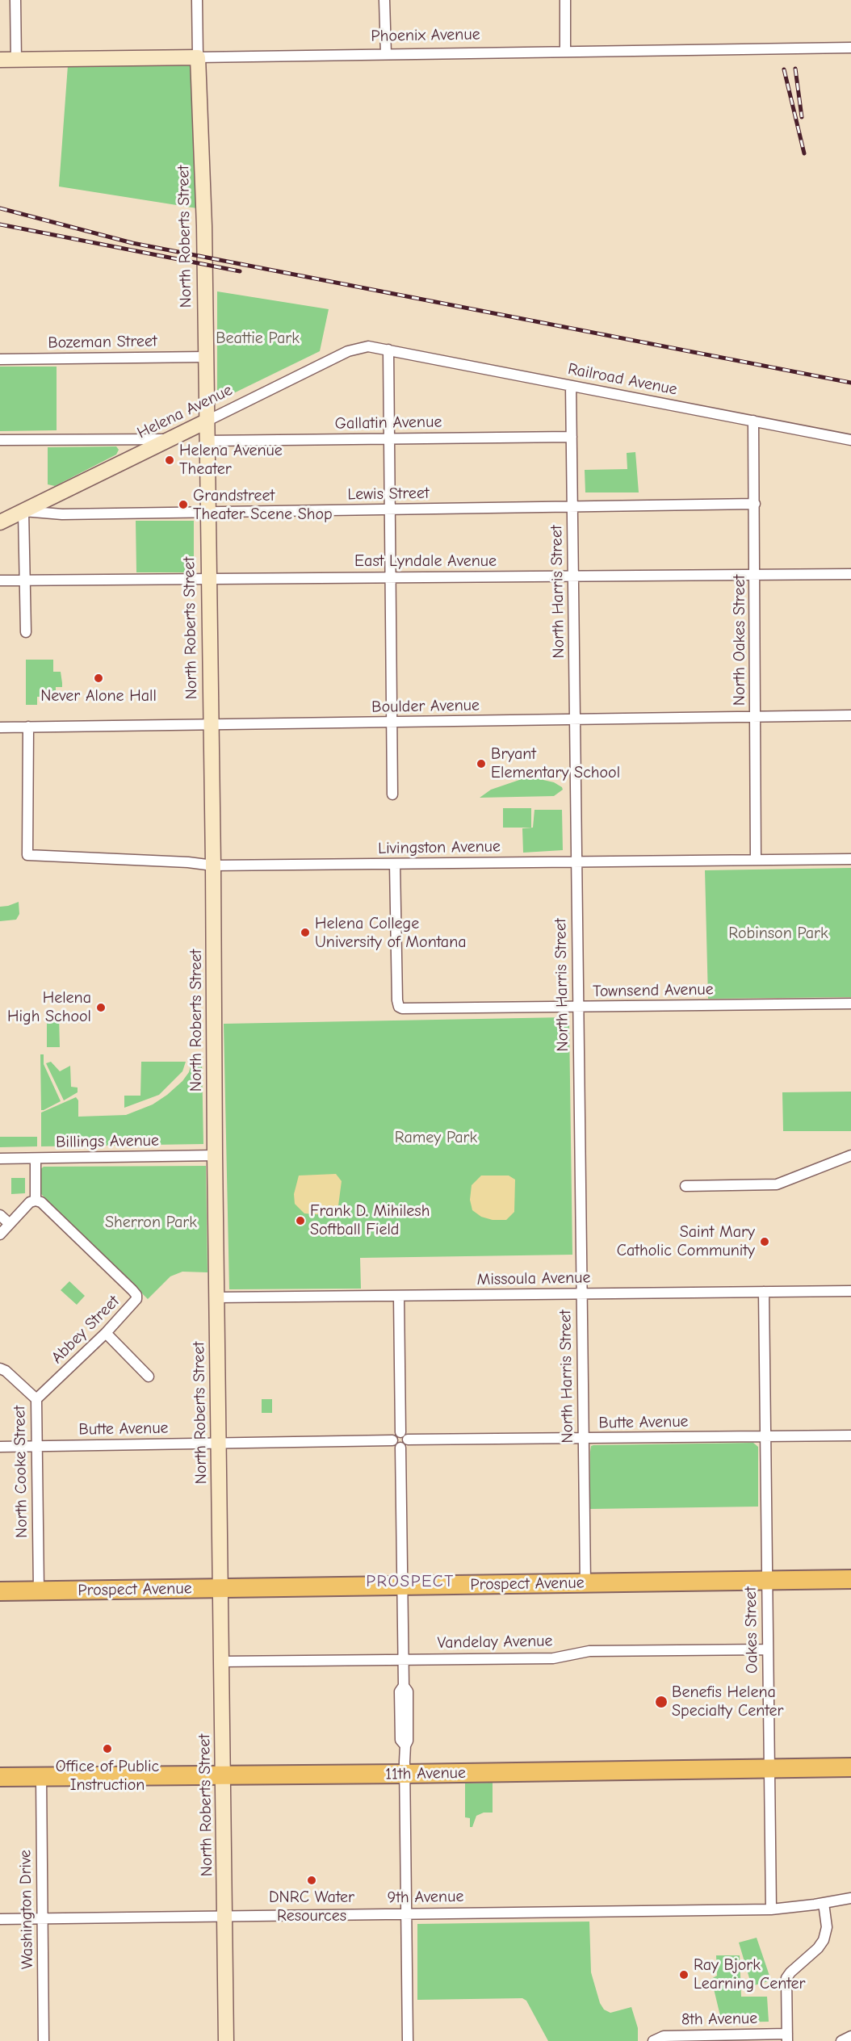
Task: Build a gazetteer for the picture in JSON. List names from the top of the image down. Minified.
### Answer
{"streets":{"highway":["Prospect Avenue","11th Avenue"],"street":["Phoenix Avenue","North Roberts Street","Bozeman Street","Railroad Avenue","Helena Avenue","Gallatin Avenue","Lewis Street","East Lyndale Avenue","North Harris Street","North Oakes Street","Boulder Avenue","Livingston Avenue","Townsend Avenue","Billings Avenue","Missoula Avenue","Abbey Street","Butte Avenue","North Cooke Street","Oakes Street","Vandelay Avenue","9th Avenue","Washington Drive","8th Avenue"]},"crossings":[["Phoenix Avenue","North Roberts Street"],["North Roberts Street","Bozeman Street"],["North Roberts Street","Helena Avenue"],["North Roberts Street","Gallatin Avenue"],["North Roberts Street","Lewis Street"],["North Roberts Street","East Lyndale Avenue"],["North Roberts Street","Boulder Avenue"],["North Roberts Street","Livingston Avenue"],["North Roberts Street","Billings Avenue"],["North Roberts Street","Missoula Avenue"],["North Roberts Street","Butte Avenue"],["North Roberts Street","Prospect Avenue"],["North Roberts Street","Vandelay Avenue"],["North Roberts Street","11th Avenue"],["North Roberts Street","9th Avenue"],["Railroad Avenue","Helena Avenue"],["Railroad Avenue","North Harris Street"],["Railroad Avenue","North Oakes Street"],["Helena Avenue","Lewis Street"],["Gallatin Avenue","North Harris Street"],["Lewis Street","North Harris Street"],["Lewis Street","North Oakes Street"],["East Lyndale Avenue","North Harris Street"],["East Lyndale Avenue","North Oakes Street"],["North Harris Street","Boulder Avenue"],["North Harris Street","Livingston Avenue"],["North Harris Street","Townsend Avenue"],["North Harris Street","Missoula Avenue"],["North Harris Street","Butte Avenue"],["North Harris Street","Prospect Avenue"],["North Oakes Street","Boulder Avenue"],["North Oakes Street","Livingston Avenue"],["Boulder Avenue","Livingston Avenue"],["Livingston Avenue","Townsend Avenue"],["Abbey Street","North Cooke Street"],["Butte Avenue","North Cooke Street"],["Butte Avenue","Oakes Street"],["North Cooke Street","Prospect Avenue"],["Prospect Avenue","Oakes Street"],["Oakes Street","Vandelay Avenue"],["Oakes Street","11th Avenue"],["Oakes Street","9th Avenue"],["11th Avenue","Washington Drive"],["9th Avenue","Washington Drive"]],"districts":["PROSPECT"],"parks":["Beattie Park","Robinson Park","Ramey Park","Sherron Park"],"places":["Helena Avenue Theater","Grandstreet Theater Scene Shop","Never Alone Hall","Bryant Elementary School","Helena College University of Montana","Helena High School","Frank D. Mihilesh Softball Field","Saint Mary Catholic Community","Benefis Helena Specialty Center","Office of Public Instruction","DNRC Water Resources","Ray Bjork Learning Center"]}
